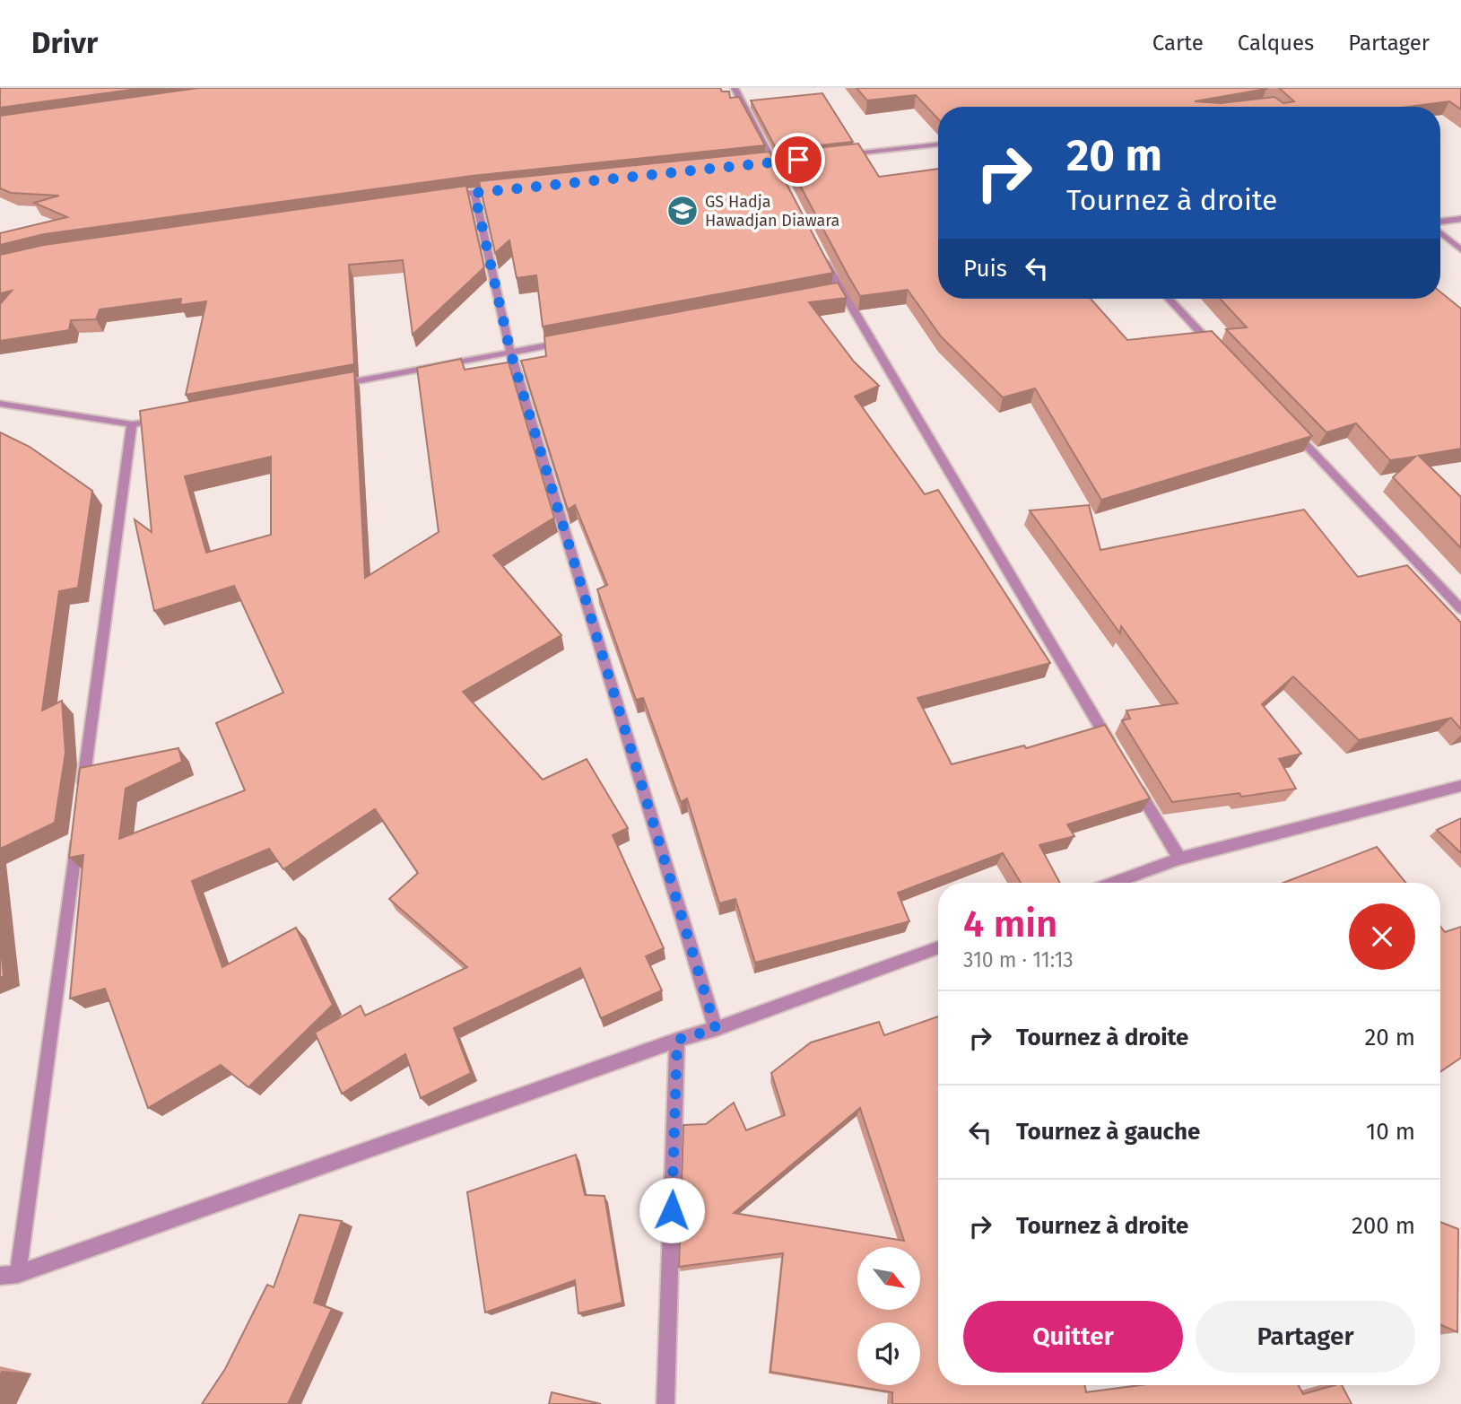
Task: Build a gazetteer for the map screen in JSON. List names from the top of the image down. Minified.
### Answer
{"places":{"school or university":["GS Hadja Hawadjan Diawara"]},"north":"bottom right","page":{"header":"Drivr","nav":["Carte","Calques","Partager"],"turn":["20 m","Tournez à droite"],"then":"Puis","heading":["4 min","310 m · 11:13"],"list":[{"name":"Tournez à droite","value":"20 m"},{"name":"Tournez à gauche","value":"10 m"},{"name":"Tournez à droite","value":"200 m"}],"buttons":["Quitter","Partager"]}}
